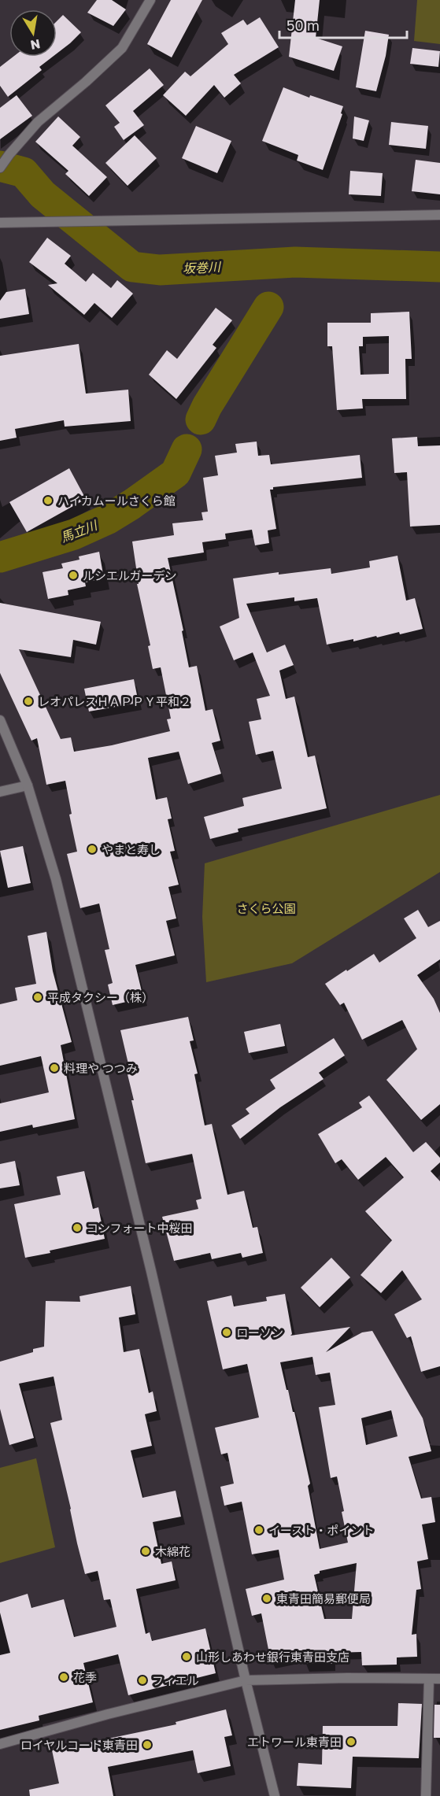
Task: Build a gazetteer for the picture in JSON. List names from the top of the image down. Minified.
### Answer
{"water":["坂巻川","馬立川"],"parks":["さくら公園"],"places":["ハイカムールさくら館","ルシエルガーデン","レオパレスＨＡＰＰＹ平和２","やまと寿し","平成タクシー（株）","料理や つつみ","コンフォート中桜田","ローソン","イースト・ポイント","木綿花","東青田簡易郵便局","山形しあわせ銀行東青田支店","花季","フィエル","エトワール東青田","ロイヤルコート東青田"],"scale_bar":"50 m","north":"bottom"}
